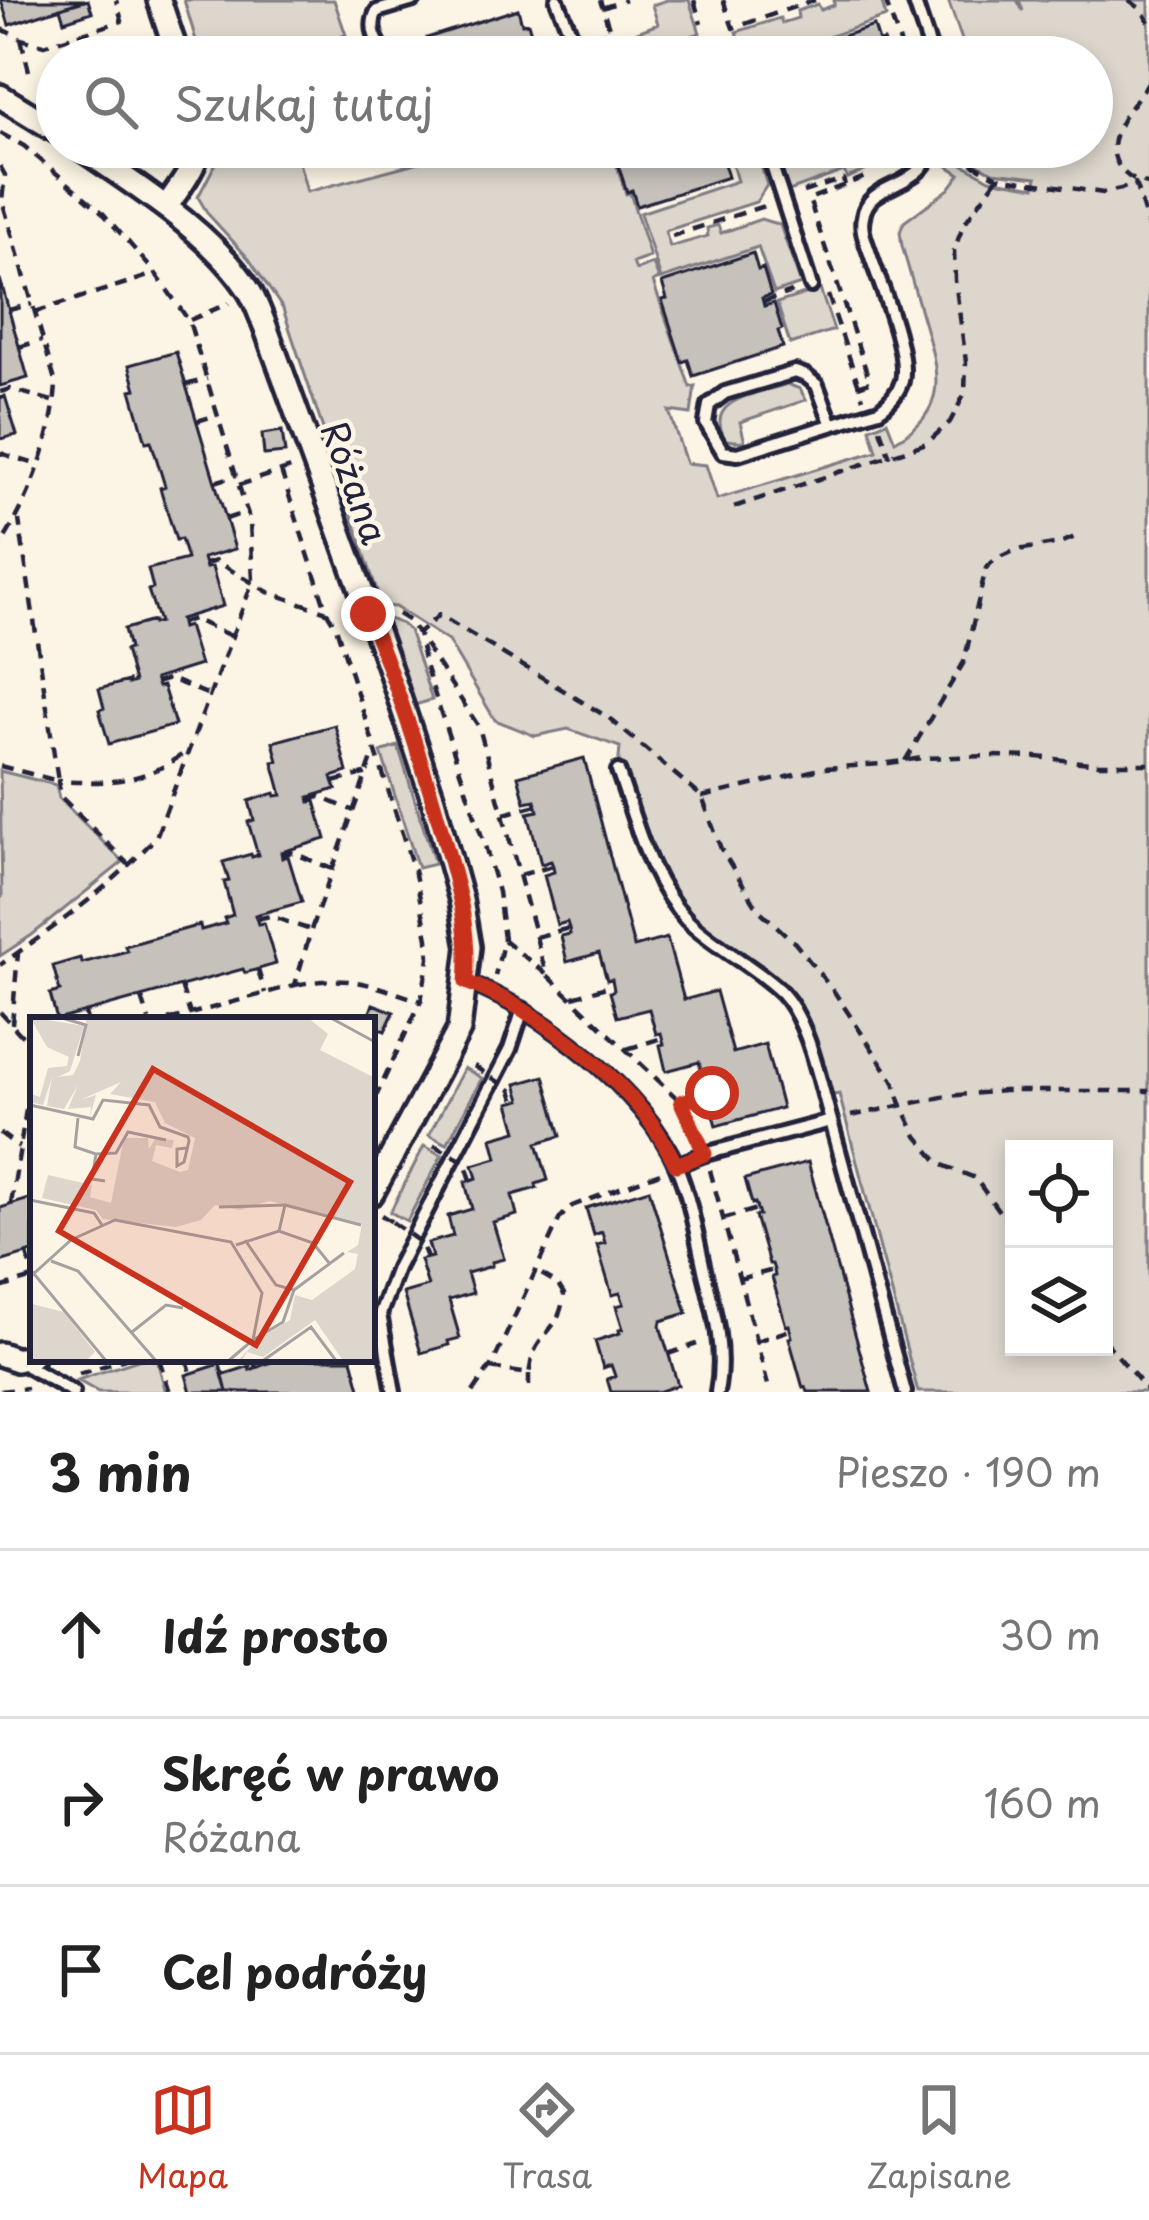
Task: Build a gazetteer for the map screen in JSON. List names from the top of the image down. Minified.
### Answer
{"streets":{"street":["Różana"]},"page":{"search":"Szukaj tutaj","heading":["3 min","Pieszo · 190 m"],"list":[["Idź prosto","30 m"],["Skręć w prawo","Różana","160 m"],"Cel podróży"],"nav":["Mapa","Trasa","Zapisane"]}}
